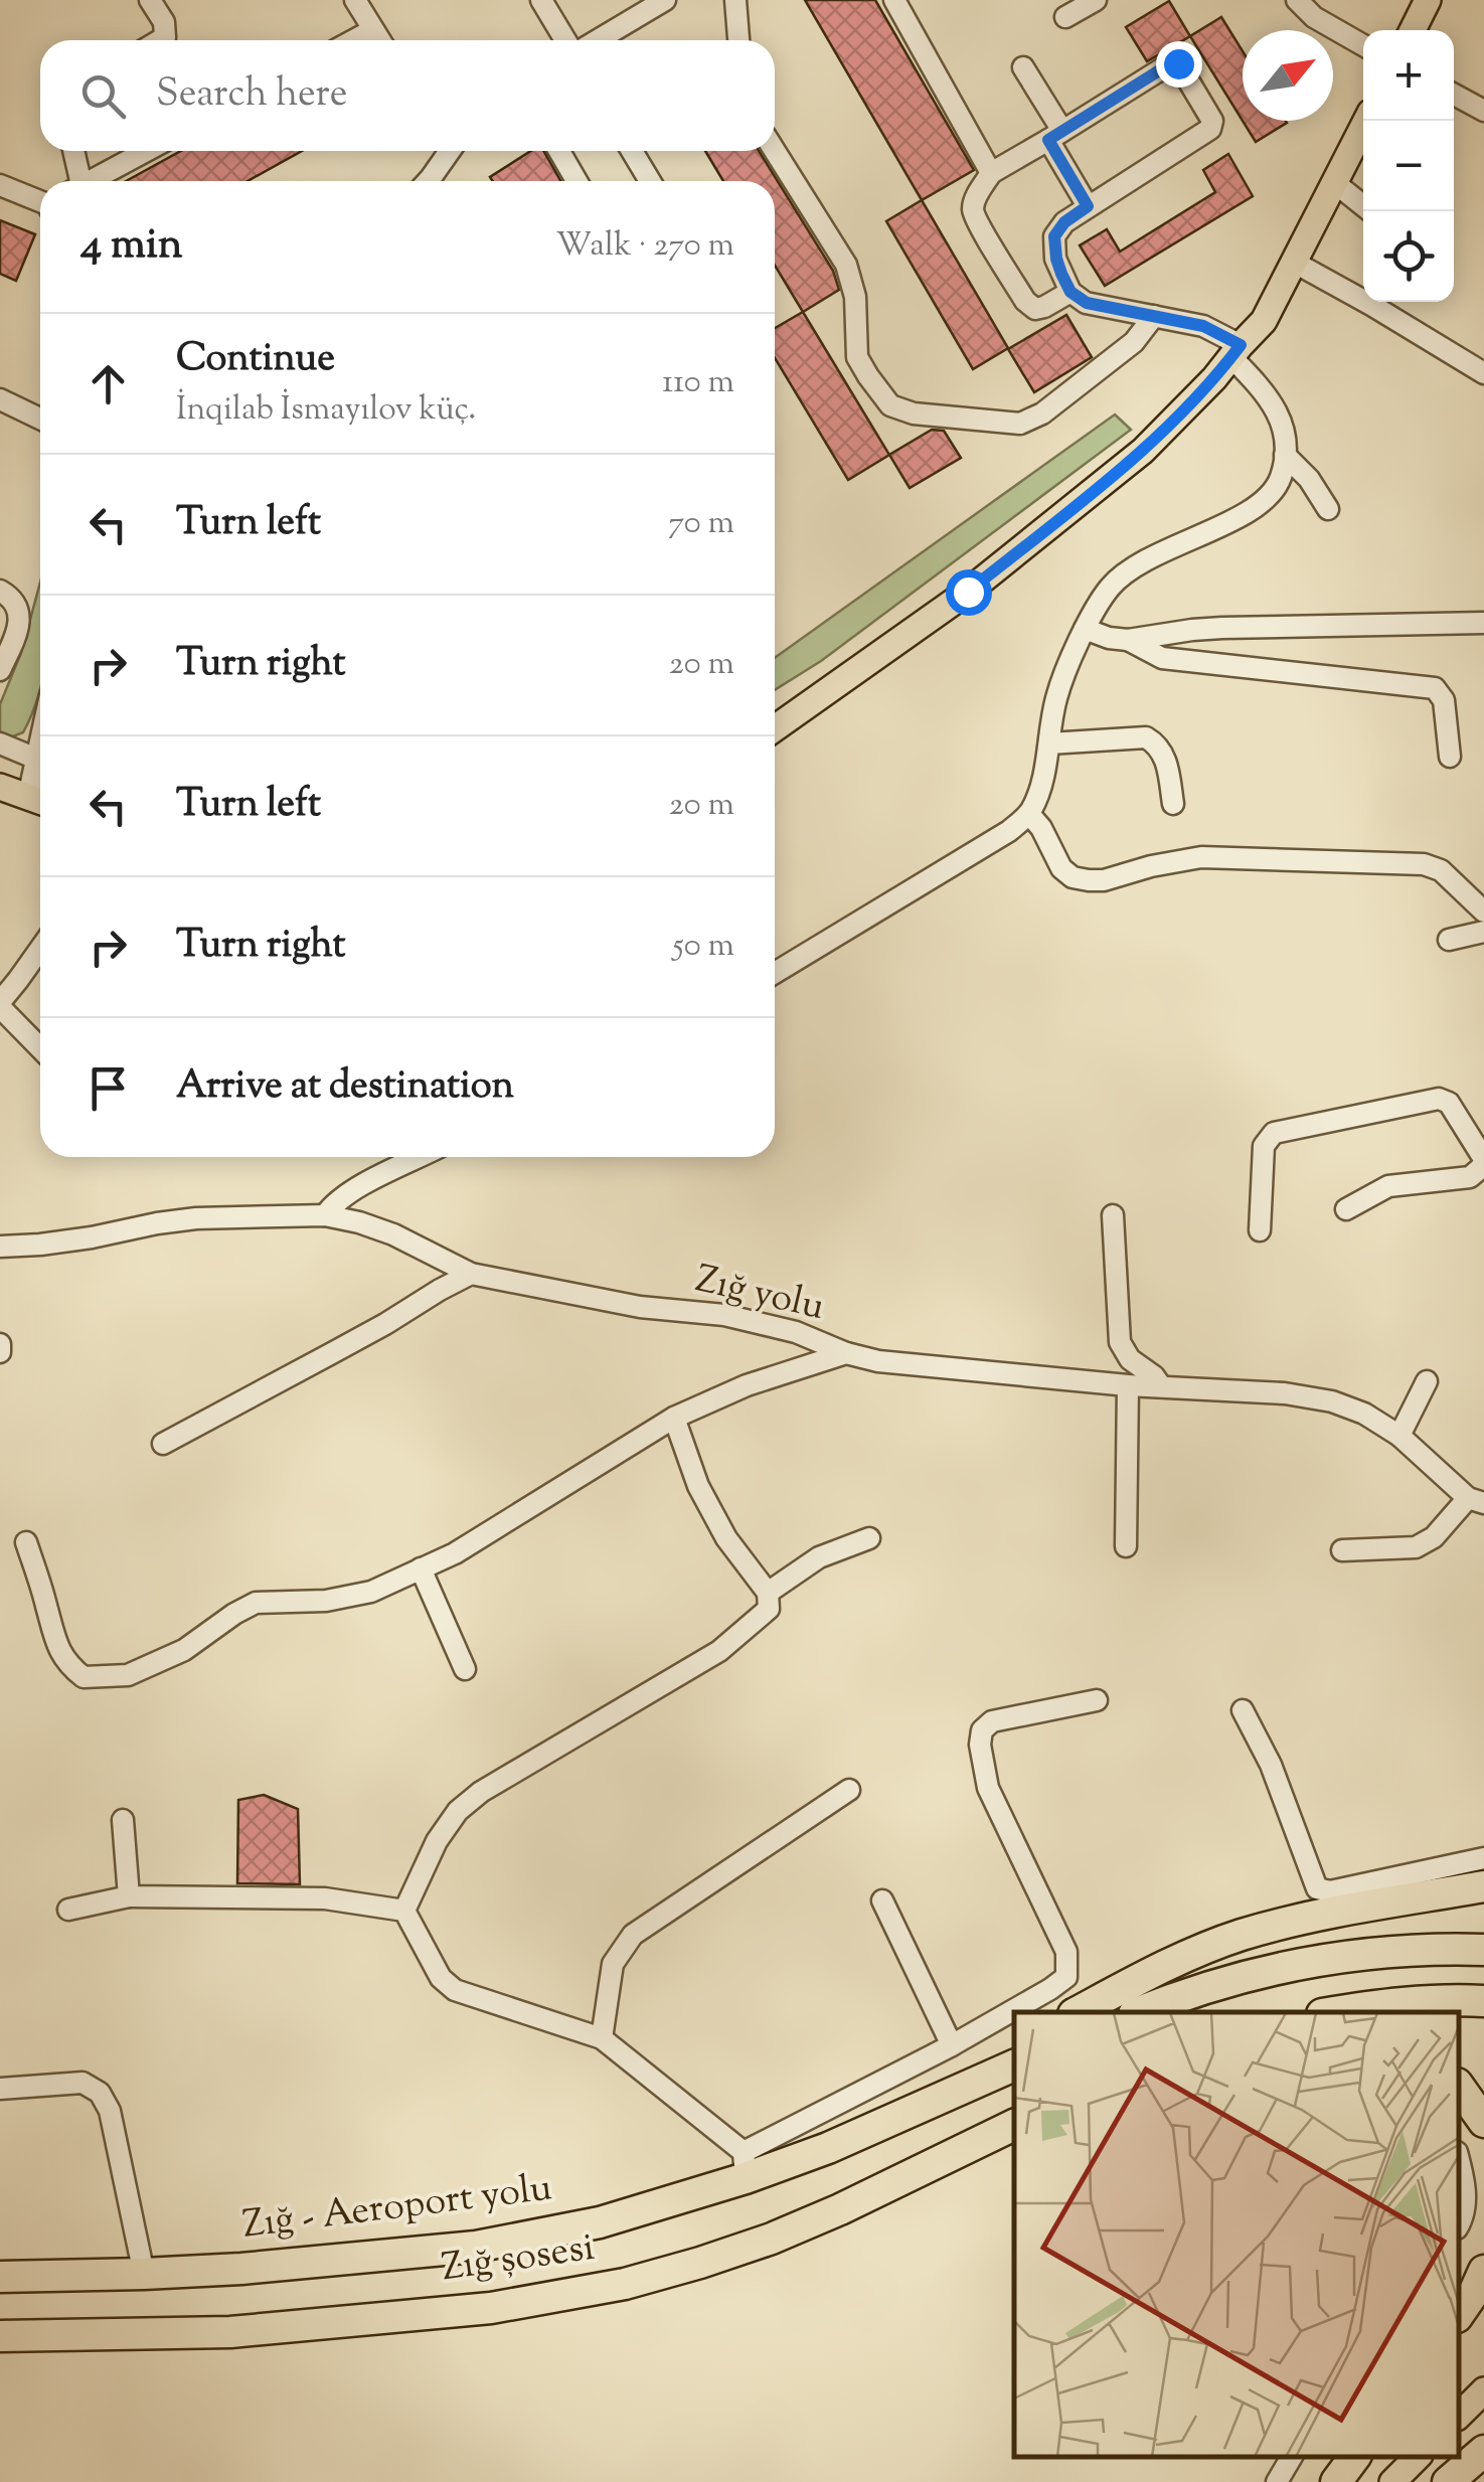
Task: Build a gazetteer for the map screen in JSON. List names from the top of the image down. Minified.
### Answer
{"streets":{"highway":["Zığ - Aeroport yolu","Zığ şosesi"],"street":["Zığ yolu"]},"north":"top right","page":{"map_buttons":["+","−"],"search":"Search here","heading":["4 min","Walk · 270 m"],"list":[["Continue","İnqilab İsmayılov küç.","110 m"],["Turn left","70 m"],["Turn right","20 m"],["Turn left","20 m"],["Turn right","50 m"],"Arrive at destination"]}}
